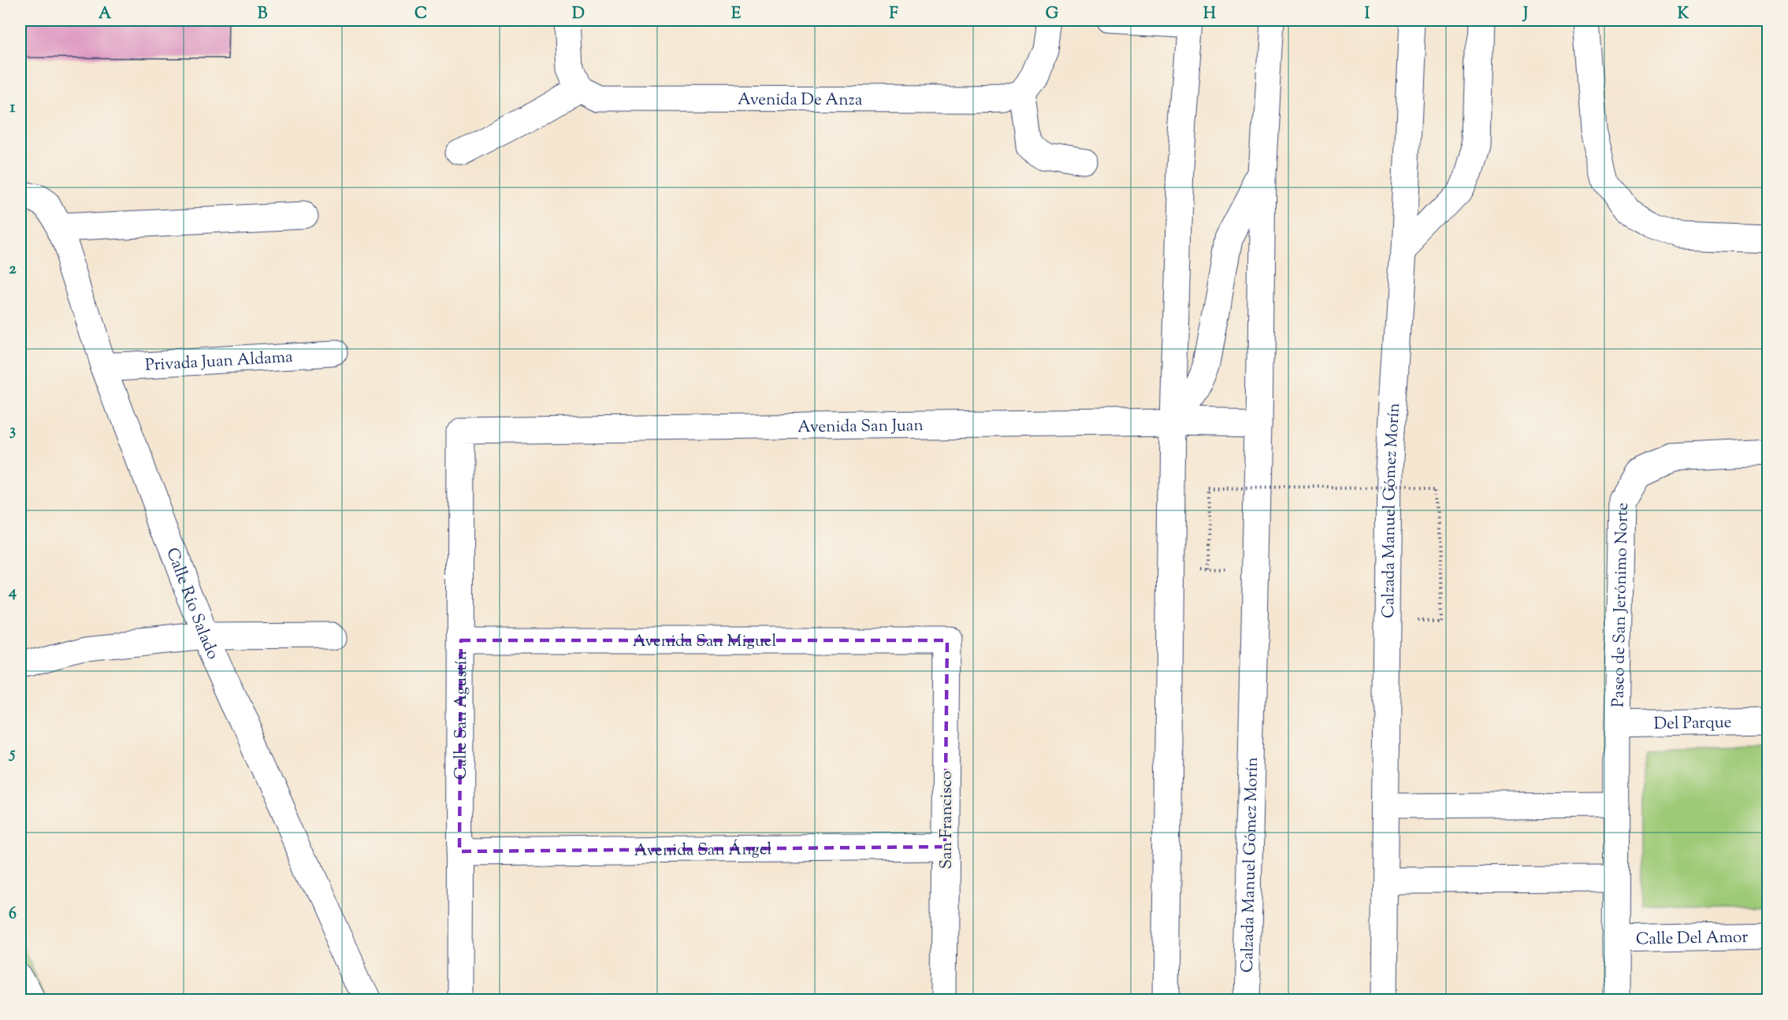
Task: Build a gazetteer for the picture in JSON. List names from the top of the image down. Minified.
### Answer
{"streets":{"street":["Avenida De Anza","Privada Juan Aldama","Avenida San Juan","Calzada Manuel Gómez Morín","Calle Río Salado","Paseo de San Jerónimo Norte","Avenida San Miguel","Calle San Agustín","Del Parque","San Francisco","Avenida San Ángel","Calle Del Amor"]},"crossings":[["Privada Juan Aldama","Calle Río Salado"],["Avenida San Juan","Calzada Manuel Gómez Morín"],["Avenida San Juan","Calle San Agustín"],["Paseo de San Jerónimo Norte","Del Parque"],["Paseo de San Jerónimo Norte","Calle Del Amor"],["Avenida San Miguel","Calle San Agustín"],["Avenida San Miguel","San Francisco"],["Calle San Agustín","Avenida San Ángel"],["San Francisco","Avenida San Ángel"]],"grid":{"columns":["A","B","C","D","E","F","G","H","I","J","K"],"rows":["1","2","3","4","5","6"]}}
